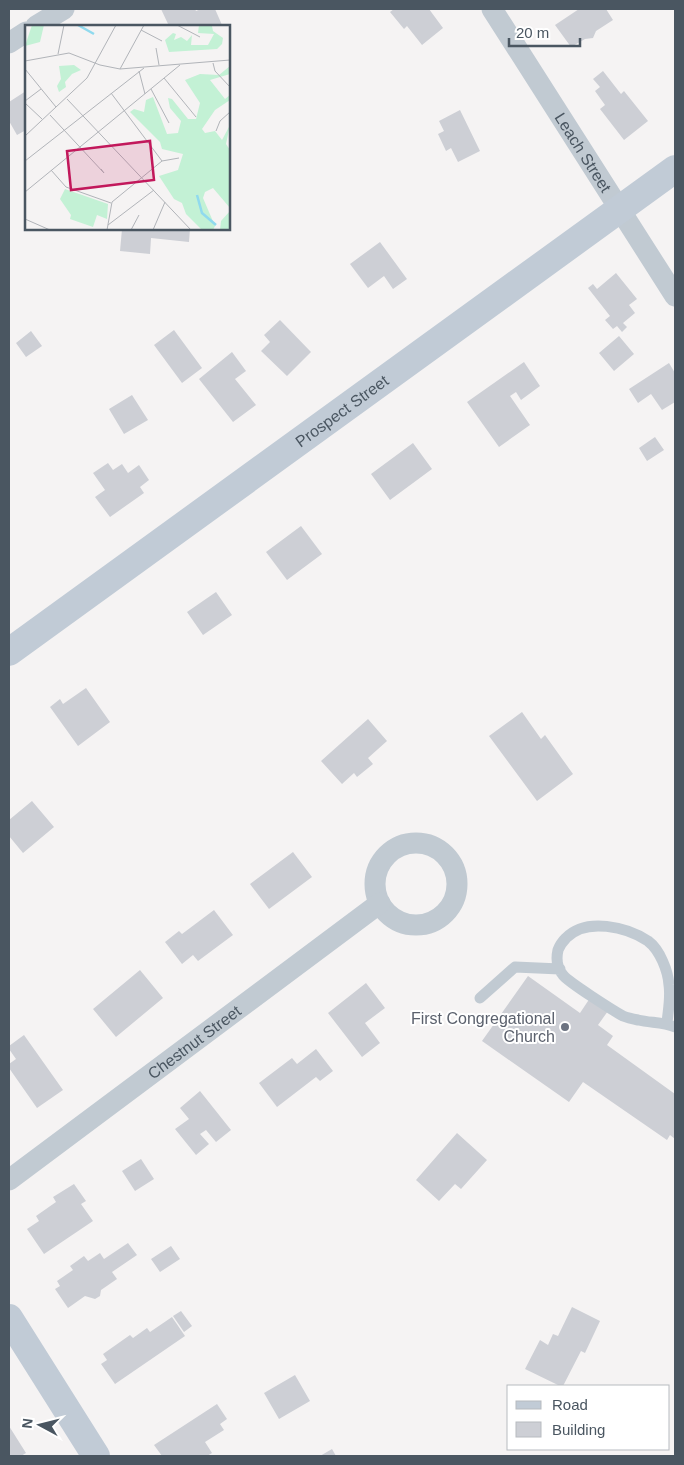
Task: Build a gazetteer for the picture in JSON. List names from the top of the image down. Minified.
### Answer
{"streets":{"street":["Leach Street","Prospect Street","Chestnut Street"]},"crossings":[["Leach Street","Prospect Street"]],"places":["First Congregational Church"],"legend":["Road","Building"],"scale_bar":"20 m","north":"left"}
